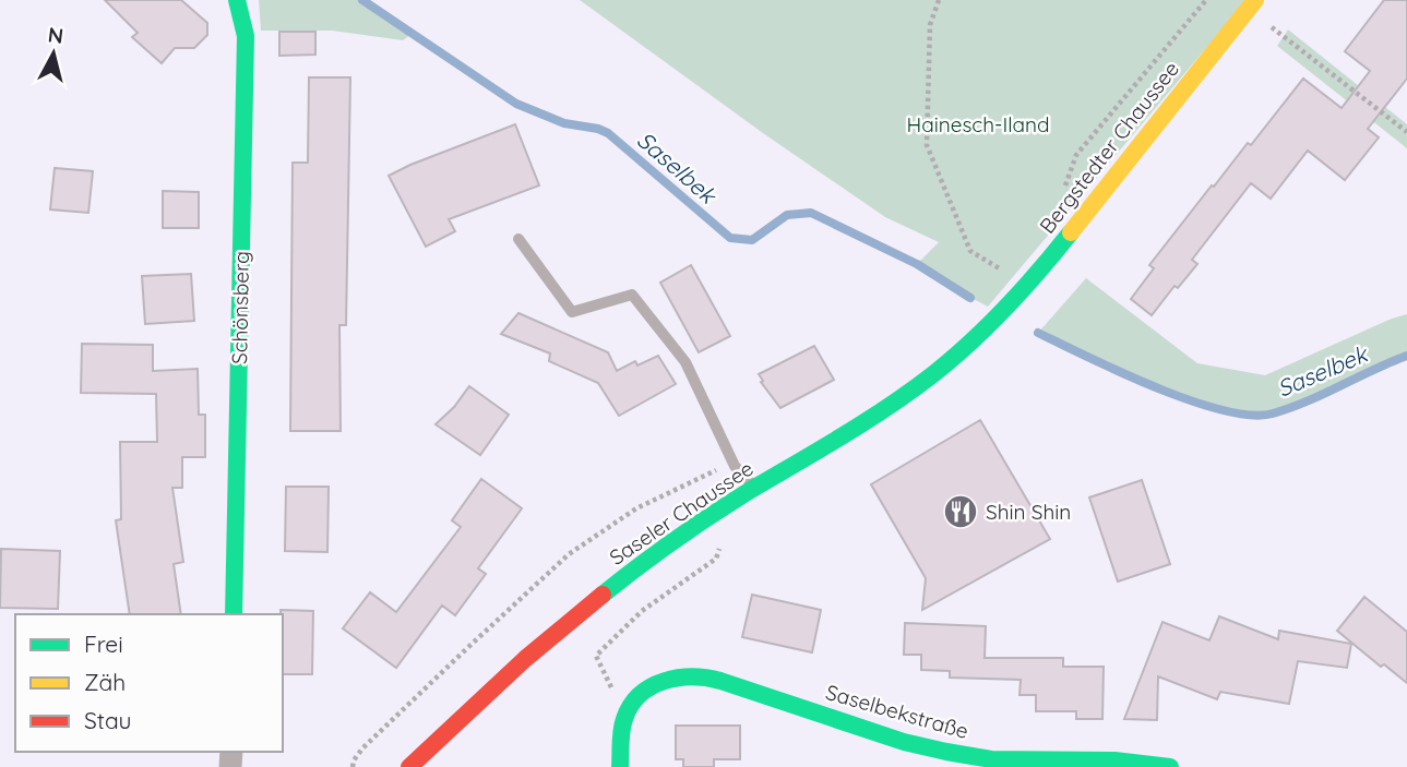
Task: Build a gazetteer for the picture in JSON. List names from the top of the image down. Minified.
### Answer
{"streets":{"street":["Bergstedter Chaussee","Schönsberg","Saseler Chaussee","Saselbekstraße"]},"crossings":[["Bergstedter Chaussee","Saseler Chaussee"]],"water":["Saselbek"],"parks":["Hainesch-Iland"],"places":{"restaurant":["Shin Shin"]},"legend":["Frei","Zäh","Stau"],"north":"top"}
